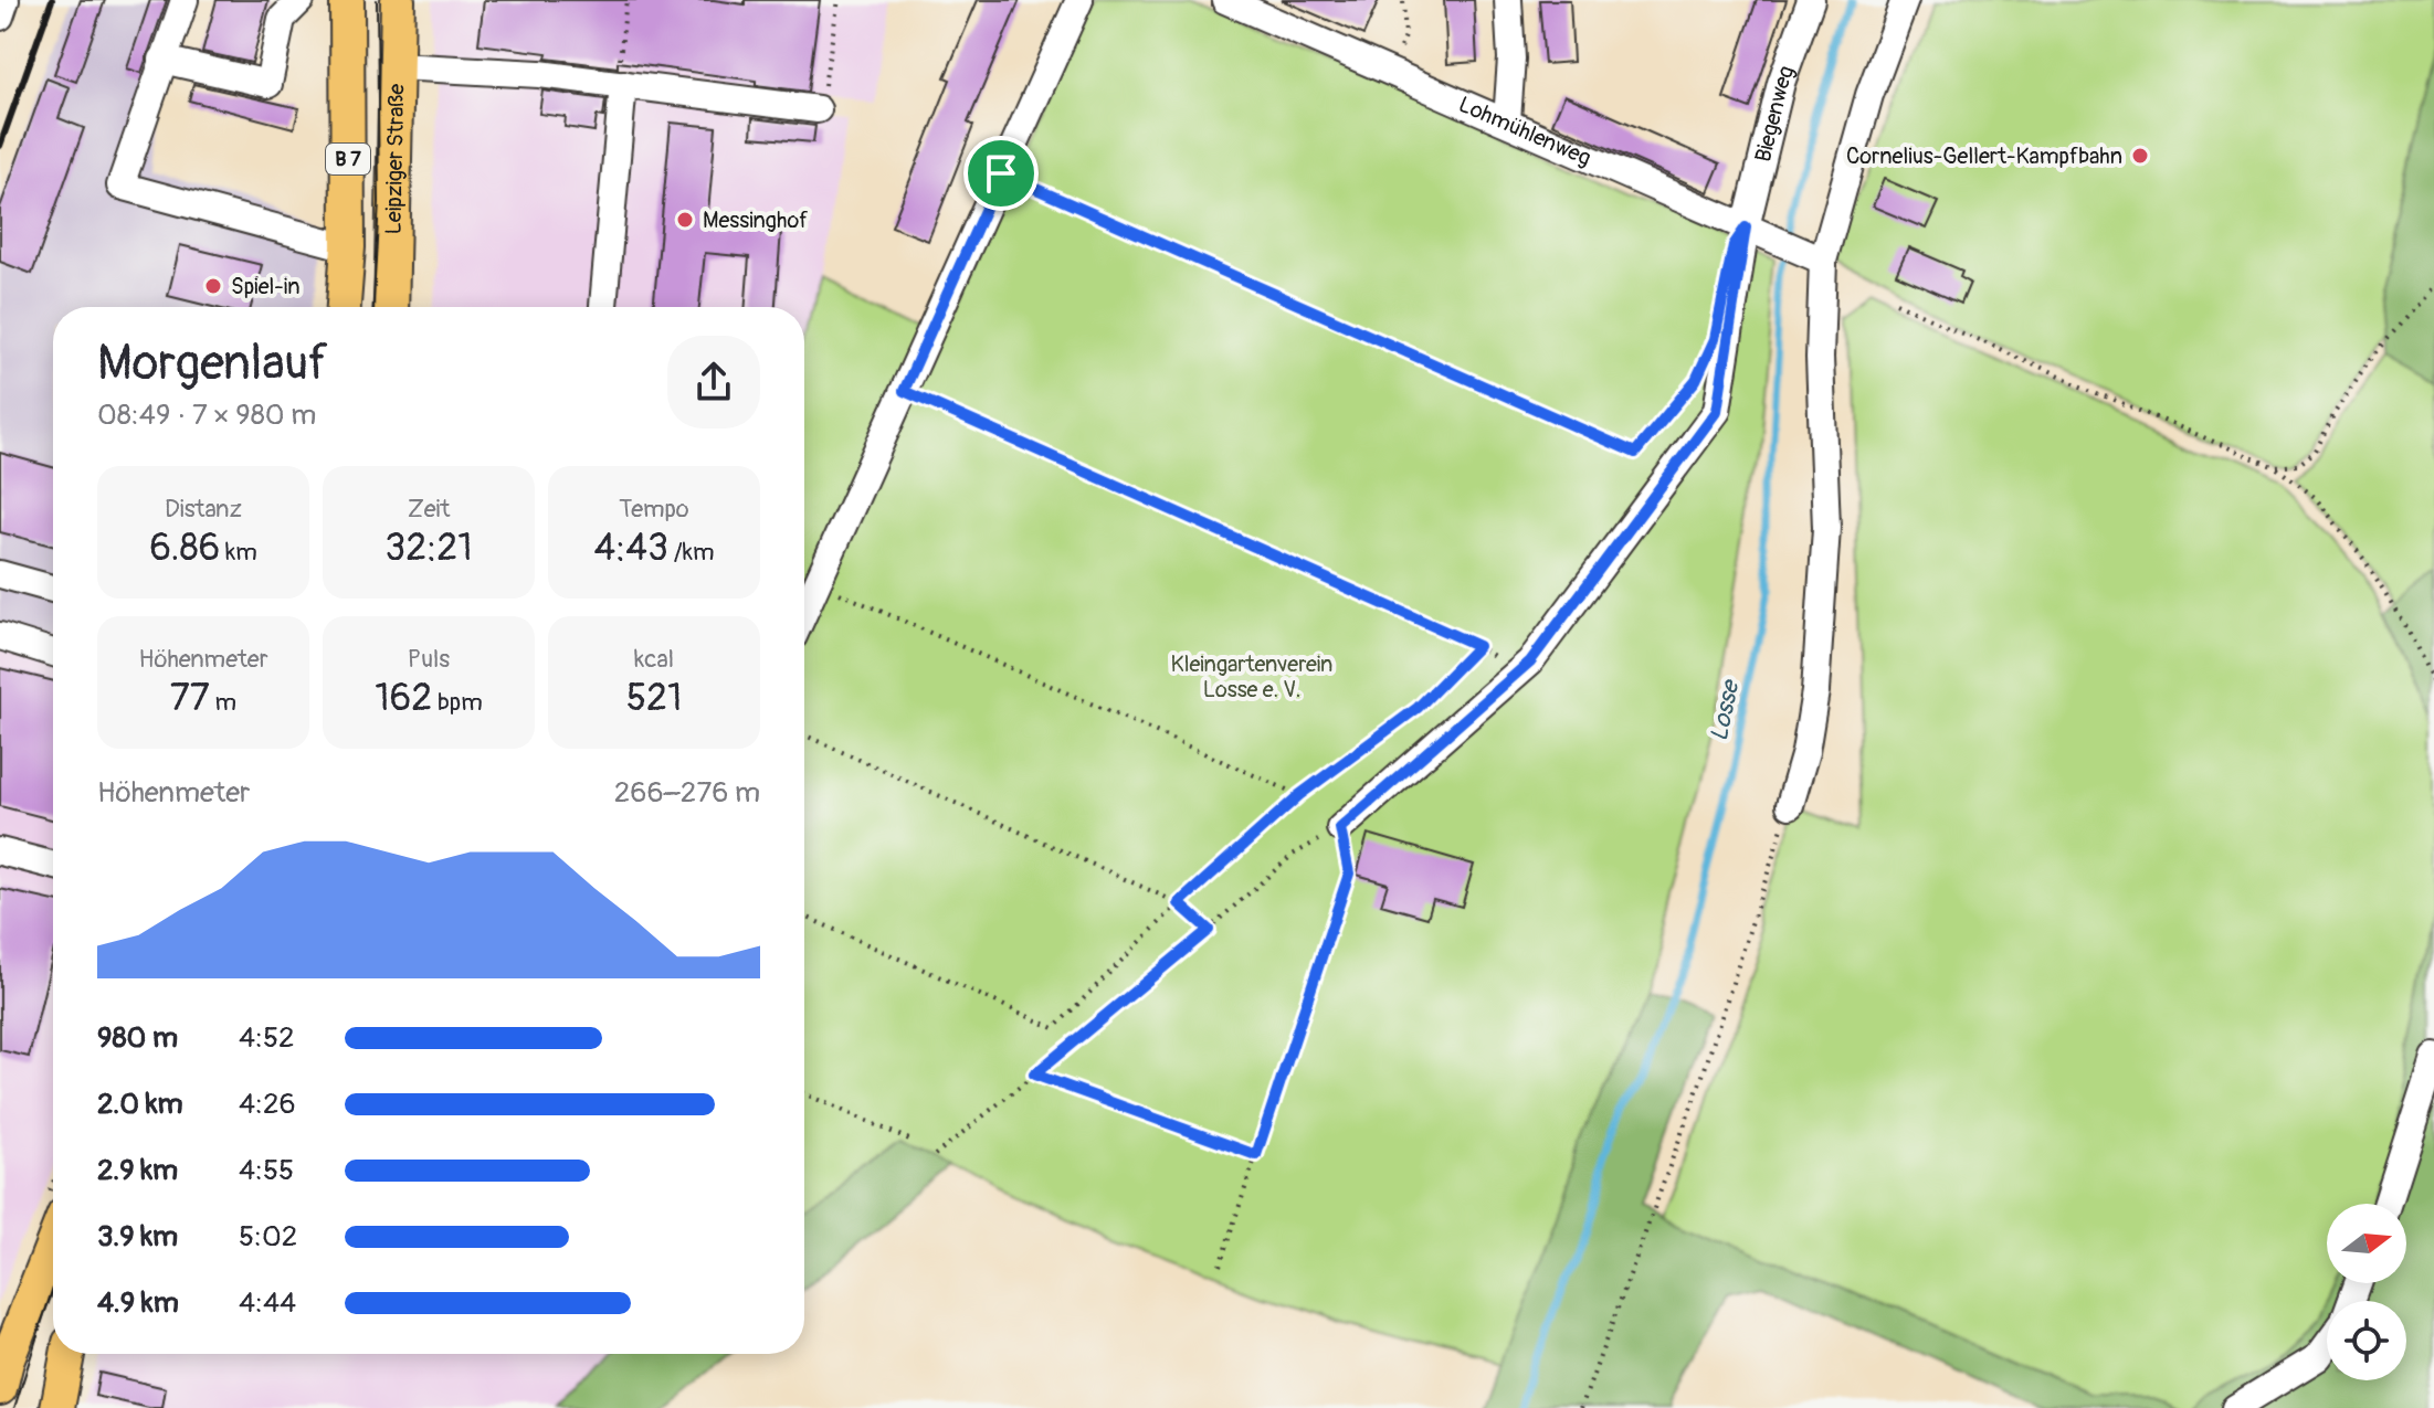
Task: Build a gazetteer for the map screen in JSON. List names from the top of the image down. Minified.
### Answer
{"streets":{"main road":["B 7","Leipziger Straße"],"street":["Biegenweg","Lohmühlenweg"]},"crossings":[["Biegenweg","Lohmühlenweg"]],"water":["Losse"],"parks":["Kleingartenverein Losse e. V."],"places":["Cornelius-Gellert-Kampfbahn","Messinghof","Spiel-in"],"north":"right","page":{"heading":["Morgenlauf","08:49 · 7 × 980 m"],"stats":[["Distanz","6.86 km"],["Zeit","32:21"],["Tempo","4:43 /km"],["Höhenmeter","77 m"],["Puls","162 bpm"],["kcal","521"]],"chart":["Höhenmeter","266–276 m"],"list":[{"name":"980 m","note":"4:52"},{"name":"2.0 km","note":"4:26"},{"name":"2.9 km","note":"4:55"},{"name":"3.9 km","note":"5:02"},{"name":"4.9 km","note":"4:44"}]}}
